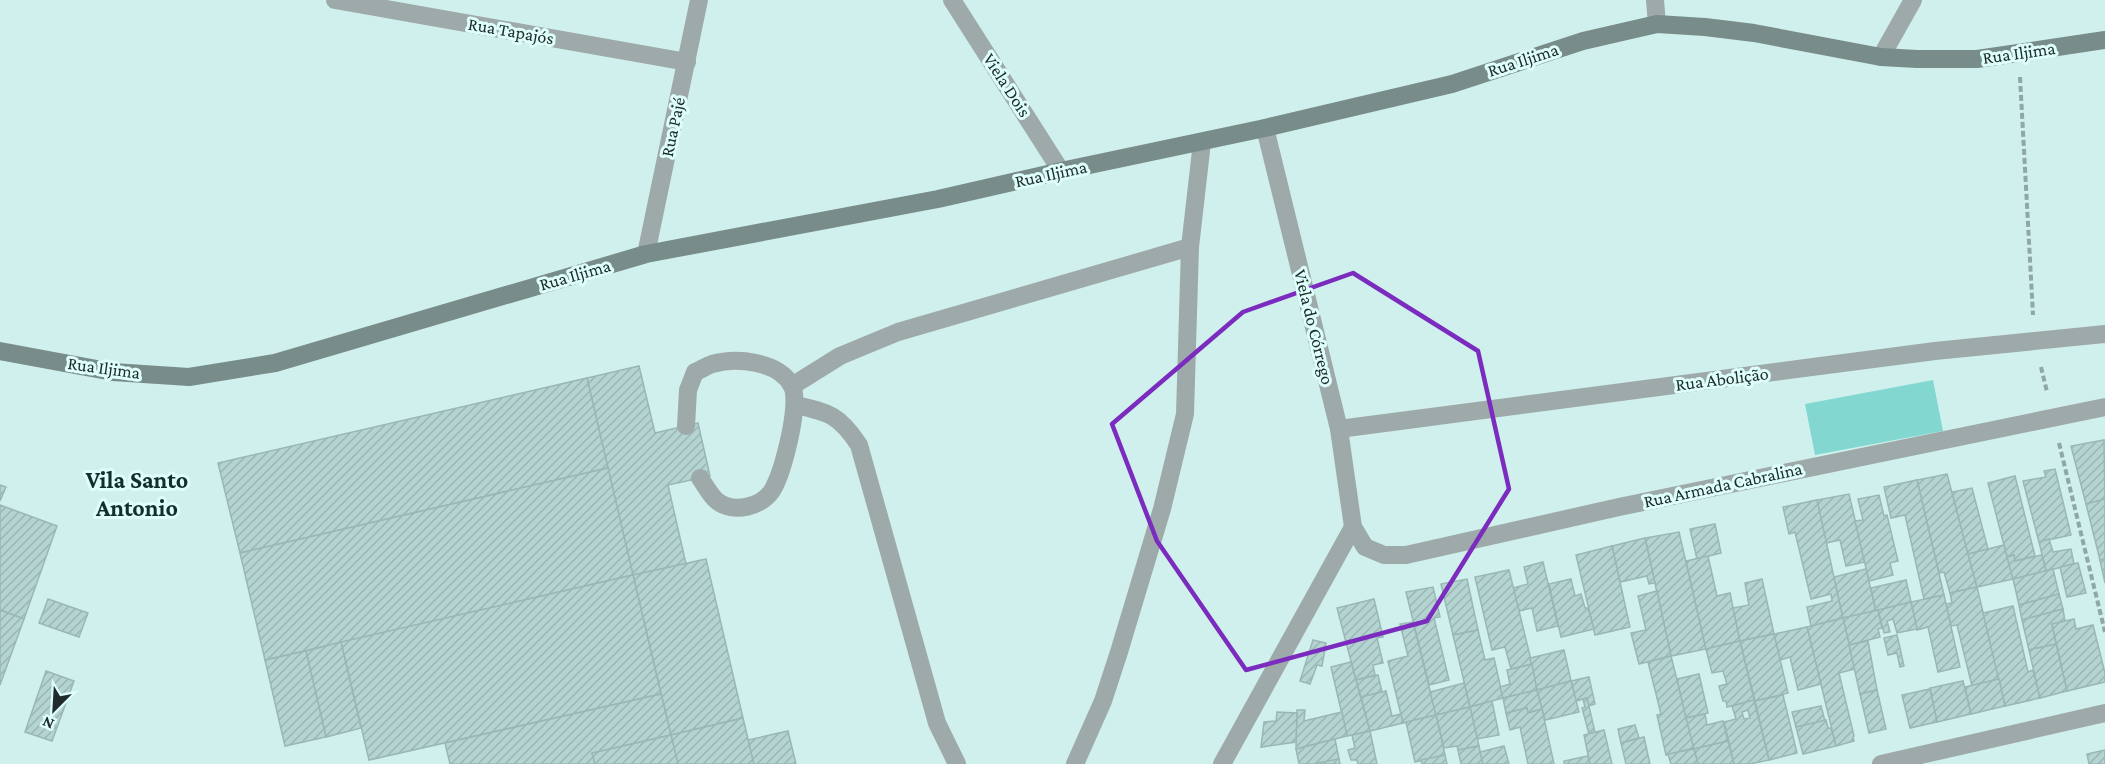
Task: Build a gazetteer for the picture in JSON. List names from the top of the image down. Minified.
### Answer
{"streets":{"main road":["Rua Iljima"],"street":["Rua Tapajós","Viela Dois","Rua Pajé","Viela do Córrego","Rua Abolição","Rua Armada Cabralina"]},"crossings":[["Rua Tapajós","Rua Pajé"],["Rua Iljima","Viela Dois"],["Rua Iljima","Rua Pajé"],["Rua Iljima","Viela do Córrego"],["Viela do Córrego","Rua Abolição"],["Viela do Córrego","Rua Armada Cabralina"]],"districts":["Vila Santo Antonio"],"north":"bottom left"}
